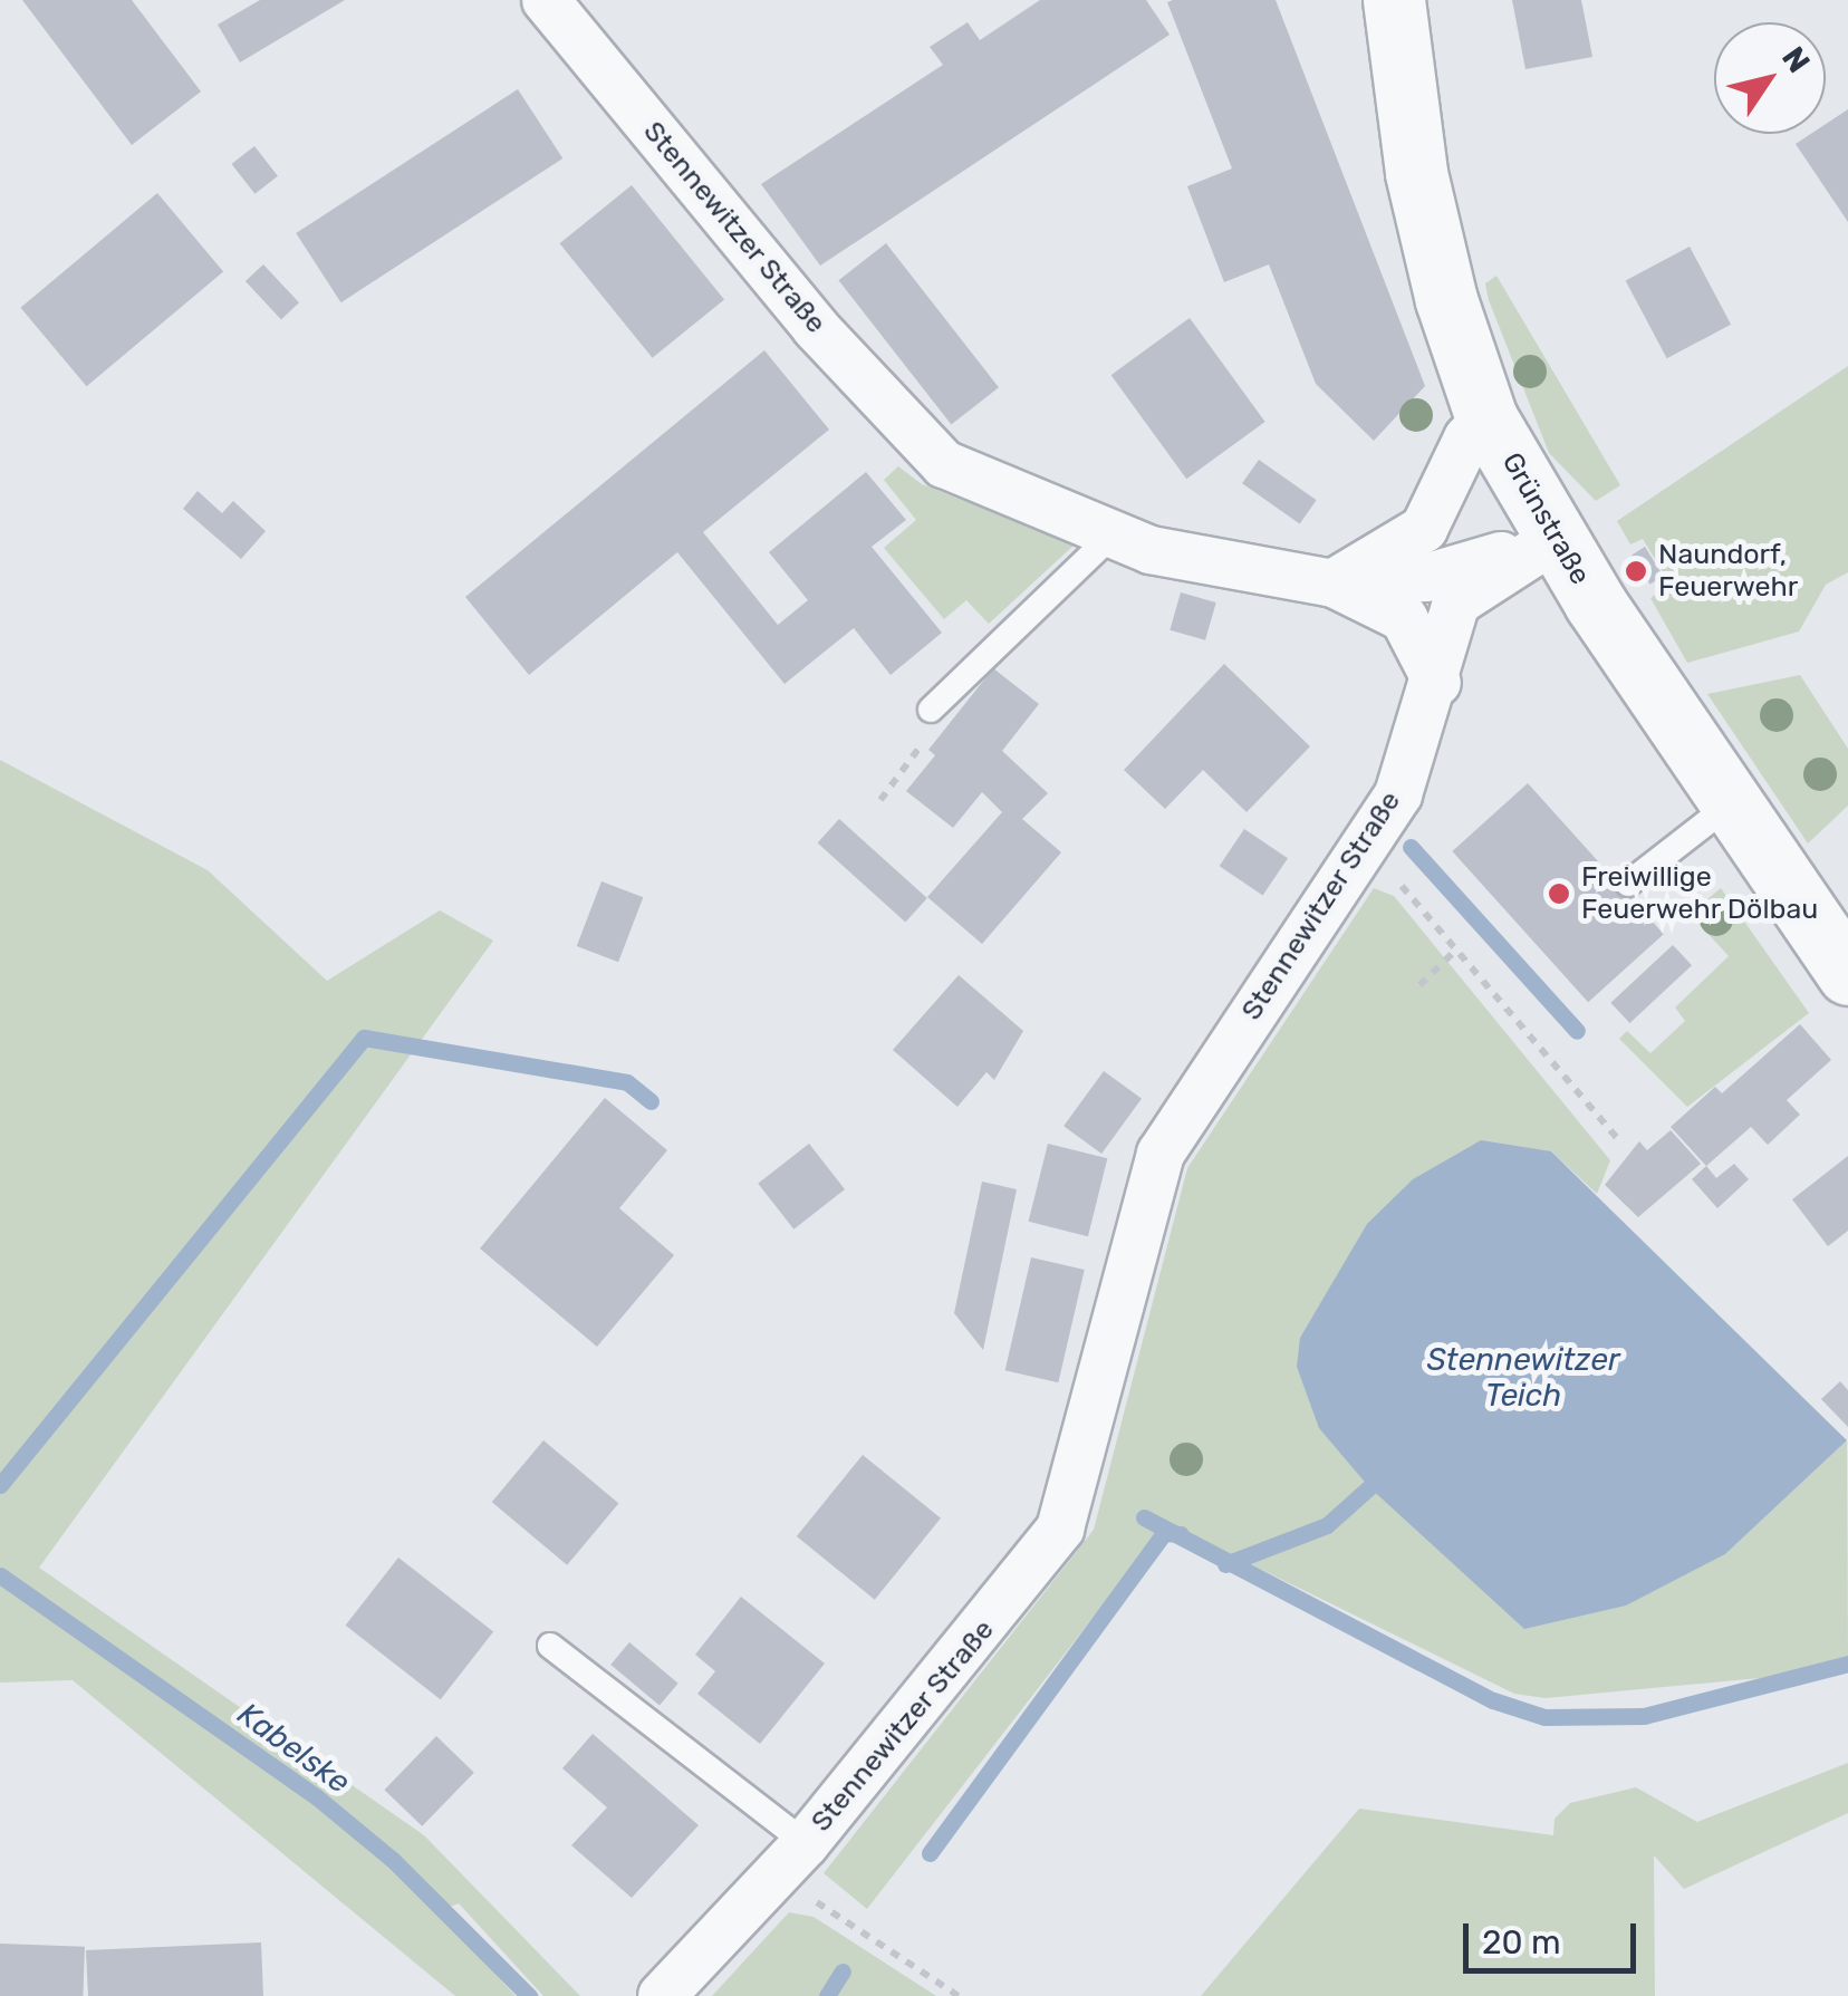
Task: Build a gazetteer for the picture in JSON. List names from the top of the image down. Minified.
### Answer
{"streets":{"street":["Stennewitzer Straße","Grünstraße"]},"crossings":[["Stennewitzer Straße","Grünstraße"]],"water":["Stennewitzer Teich","Kabelske"],"places":["Naundorf, Feuerwehr","Freiwillige Feuerwehr Dölbau"],"scale_bar":"20 m","north":"top right"}
